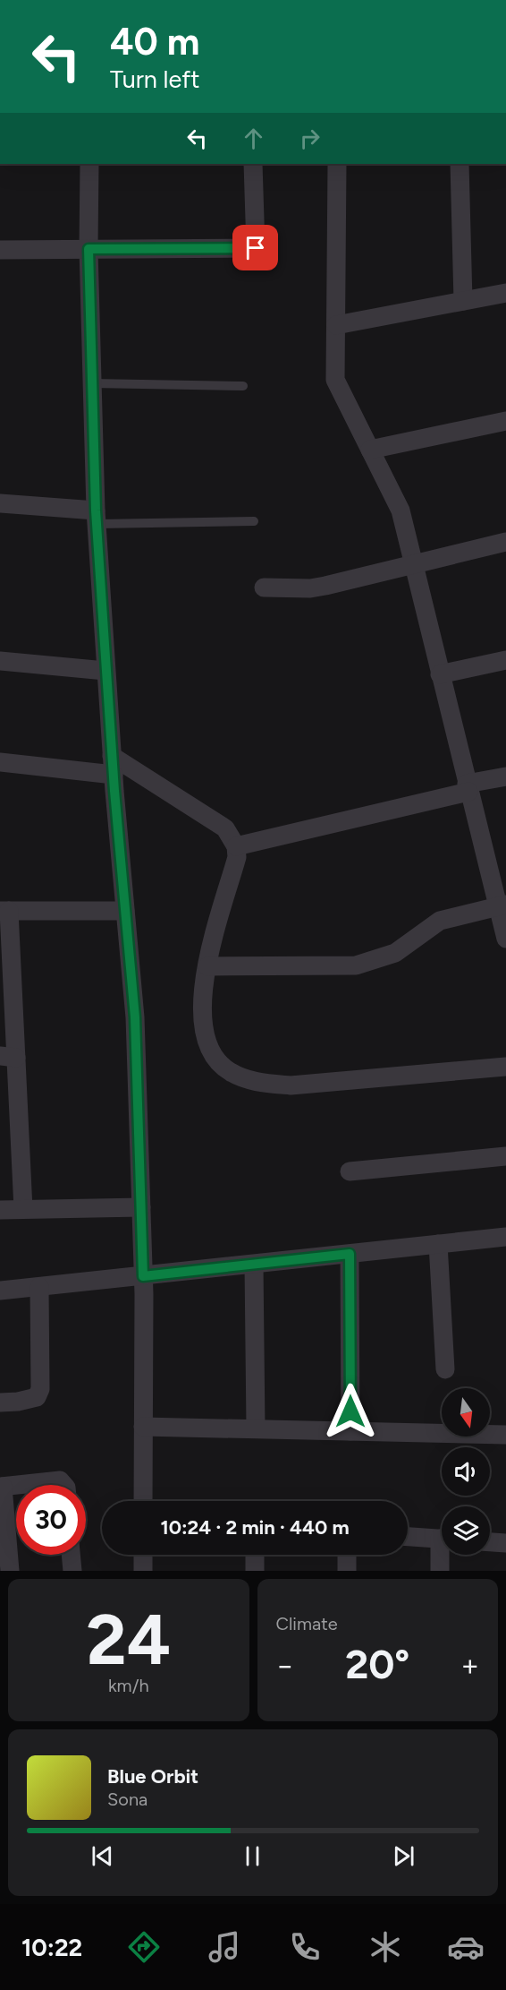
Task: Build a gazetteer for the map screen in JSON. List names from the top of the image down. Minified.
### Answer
{"north":"bottom","page":{"turn":["40 m","Turn left"],"limit":"30","trip":"10:24 · 2 min · 440 m","tile":[["24","km/h"],"Climate"],"heat":["−","20°","+"],"song":["Blue Orbit","Sona"],"tabs":"10:22"}}
